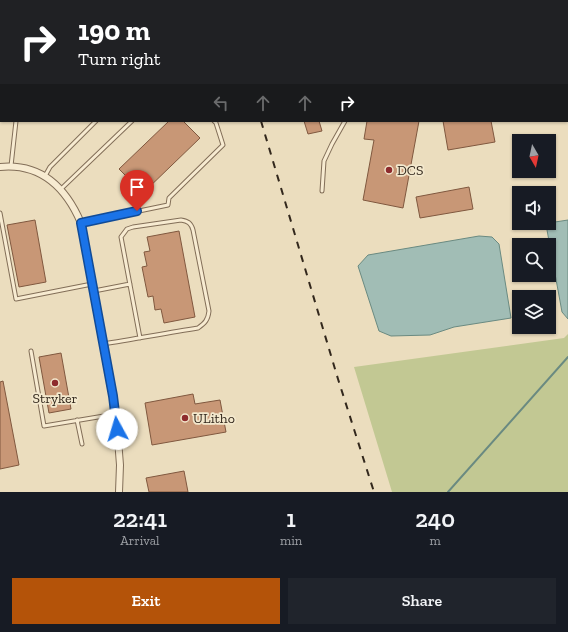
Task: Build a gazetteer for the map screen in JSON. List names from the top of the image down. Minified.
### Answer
{"places":["DCS","Stryker","ULitho"],"north":"bottom","page":{"turn":["190 m","Turn right"],"eta":["22:41","Arrival","1","min","240","m"],"buttons":["Exit","Share"]}}
